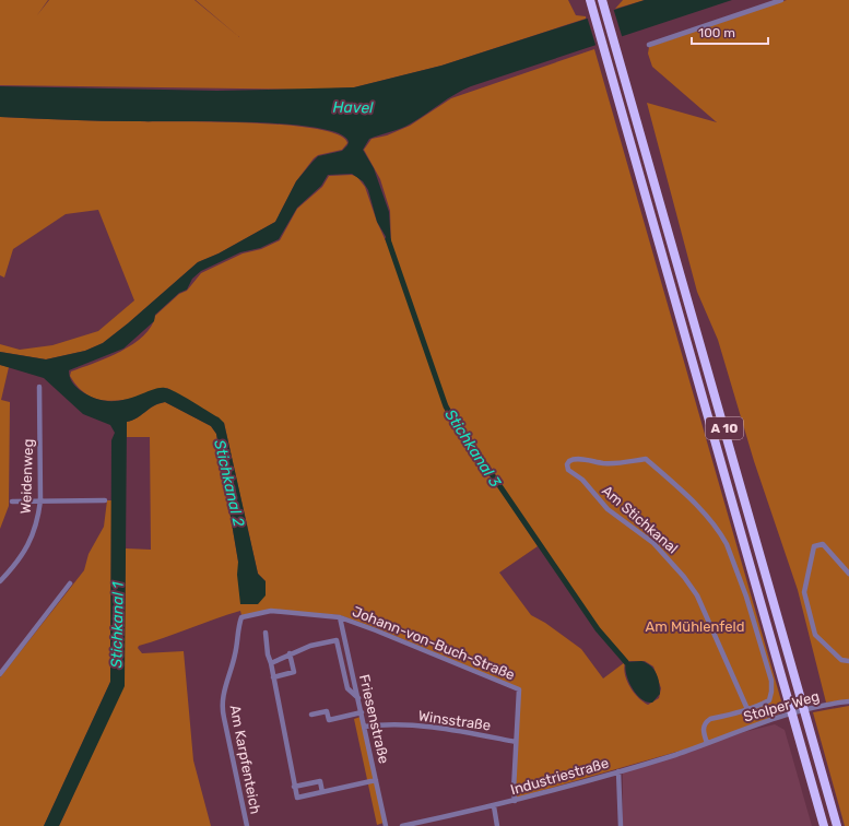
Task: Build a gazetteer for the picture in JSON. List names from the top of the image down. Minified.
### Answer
{"streets":{"highway":["A 10"],"street":["Weidenweg","Am Stichkanal","Johann-von-Buch-Straße","Stolper Weg","Friesenstraße","Winsstraße","Am Karpfenteich","Industriestraße"]},"crossings":[["Am Stichkanal","Industriestraße"],["Johann-von-Buch-Straße","Friesenstraße"],["Johann-von-Buch-Straße","Winsstraße"],["Johann-von-Buch-Straße","Am Karpfenteich"],["Stolper Weg","Industriestraße"],["Friesenstraße","Winsstraße"],["Friesenstraße","Am Karpfenteich"]],"water":["Havel","Stichkanal 3","Stichkanal 2","Stichkanal 1"],"parks":["Am Mühlenfeld"],"scale_bar":"100 m"}
